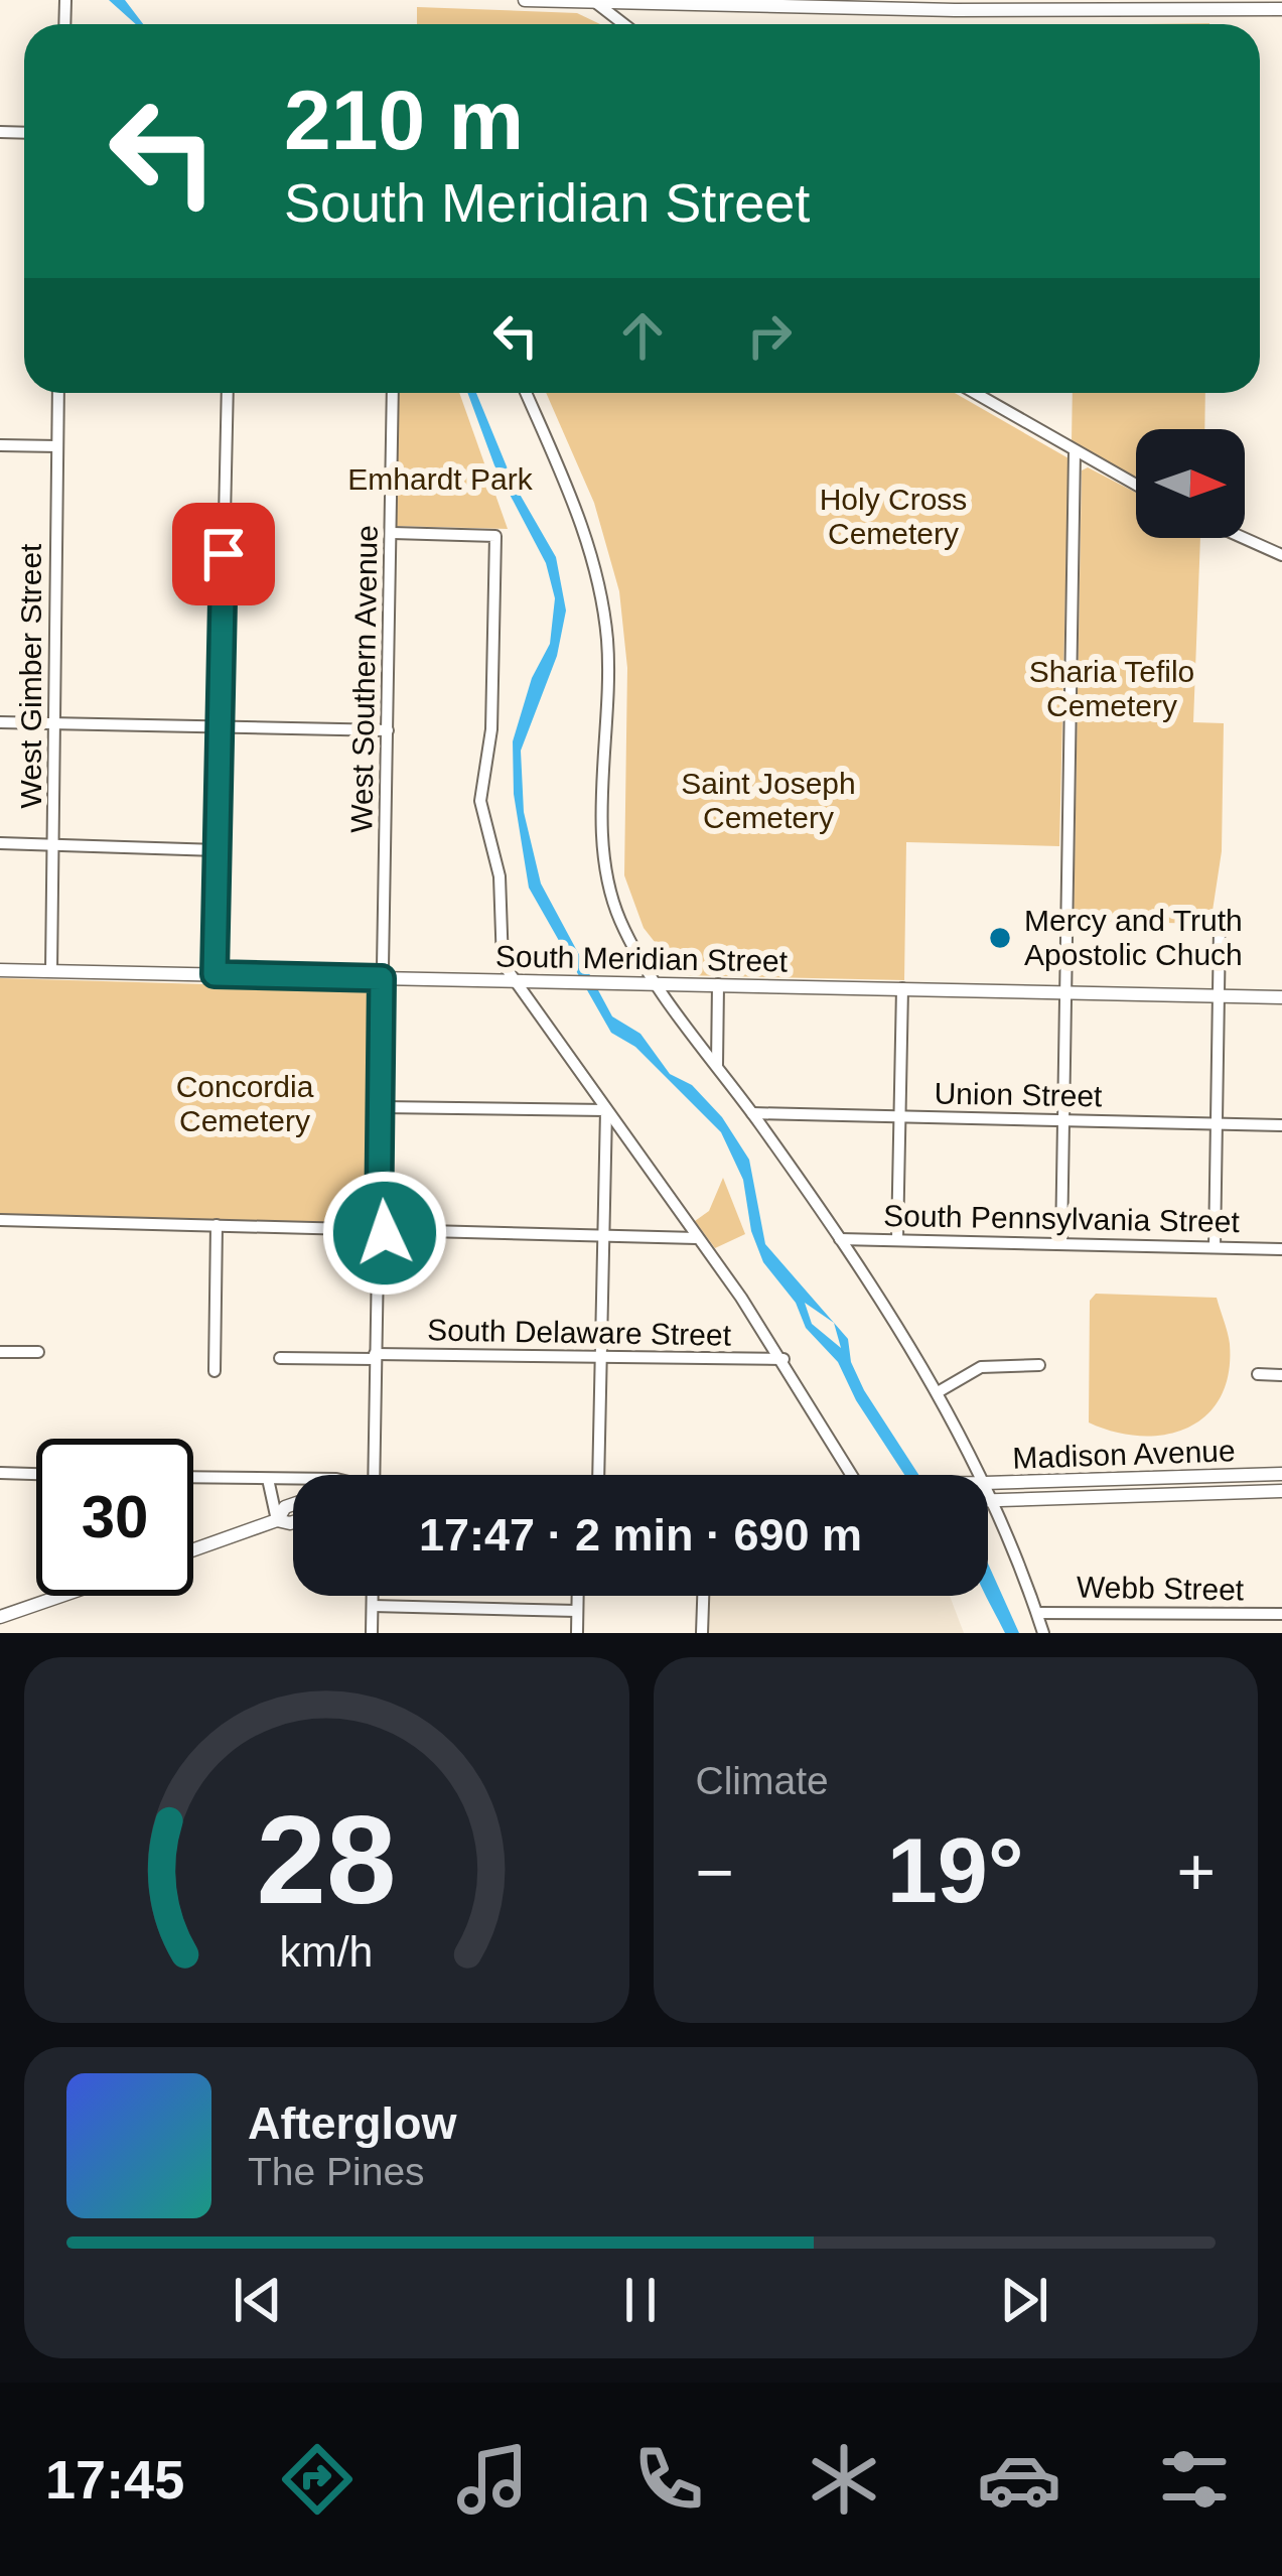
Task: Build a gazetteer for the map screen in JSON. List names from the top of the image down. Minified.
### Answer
{"streets":{"main road":["South Meridian Street","Madison Avenue"],"street":["West Gimber Street","West Southern Avenue","Union Street","South Pennsylvania Street","South Delaware Street","Webb Street"]},"crossings":[["West Gimber Street","South Meridian Street"],["West Southern Avenue","South Meridian Street"],["West Southern Avenue","South Delaware Street"]],"parks":["Emhardt Park","Holy Cross Cemetery","Sharia Tefilo Cemetery","Saint Joseph Cemetery","Concordia Cemetery"],"places":["Mercy and Truth Apostolic Chuch"],"north":"right","page":{"turn":["210 m","South Meridian Street"],"limit":"30","trip":"17:47 · 2 min · 690 m","tile":"Climate","heat":["−","19°","+"],"song":["Afterglow","The Pines"],"tabs":"17:45","gauge":["28","km/h"]}}
